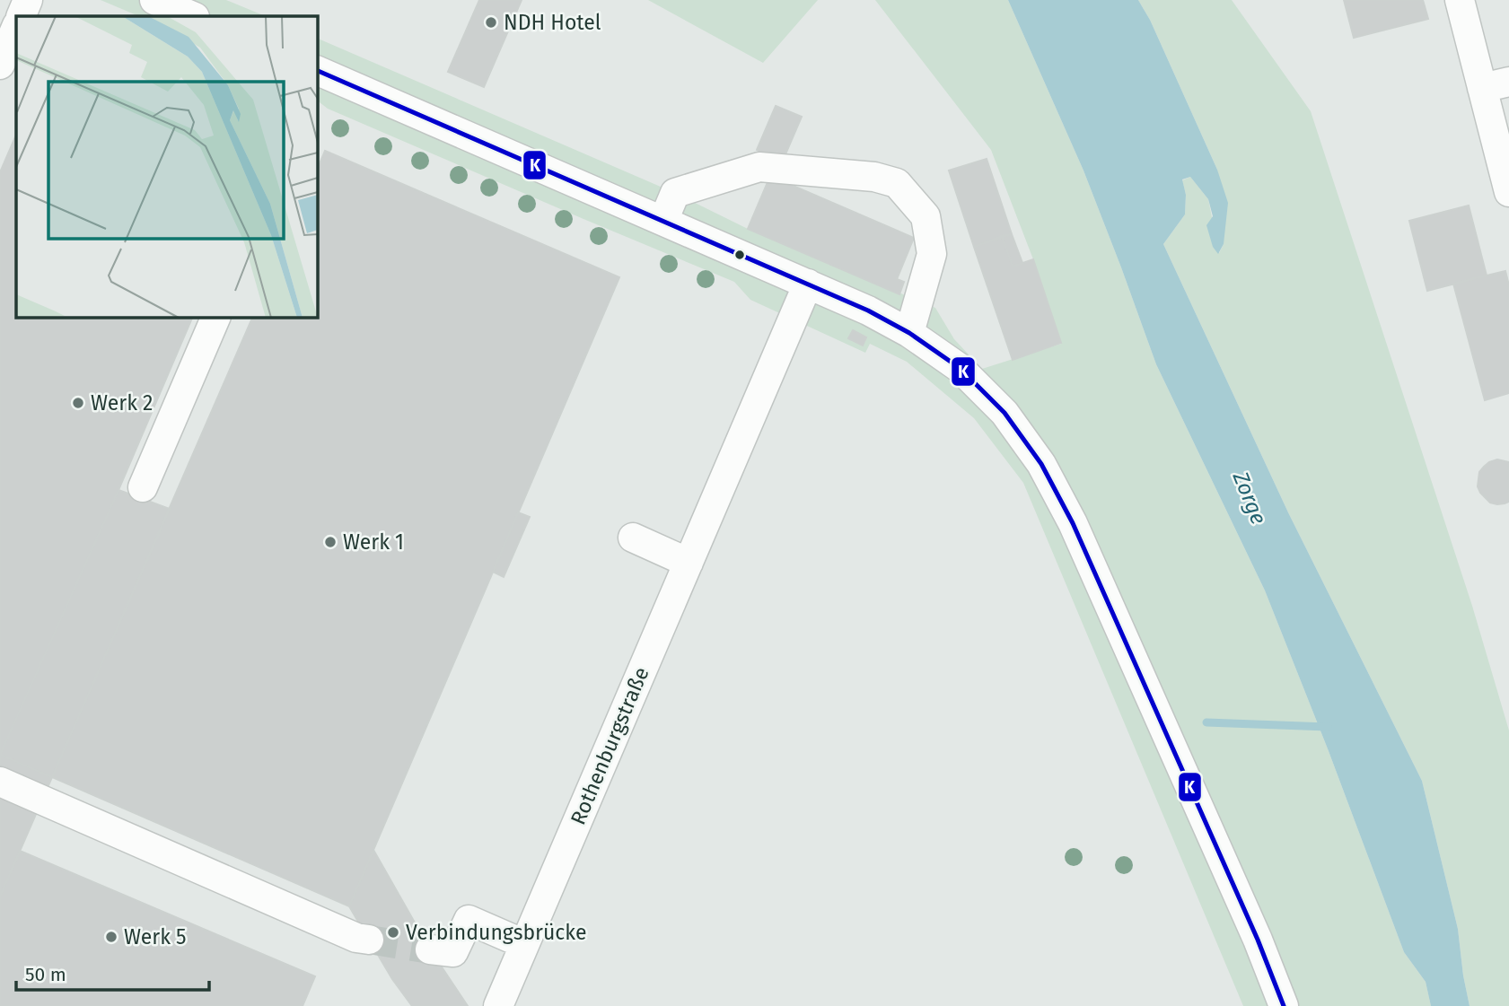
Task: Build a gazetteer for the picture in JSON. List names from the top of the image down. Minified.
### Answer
{"streets":{"street":["Rothenburgstraße"]},"water":["Zorge"],"places":["NDH Hotel","Werk 2","Werk 1","Verbindungsbrücke","Werk 5"],"lines":["transit line K"],"scale_bar":"50 m"}
